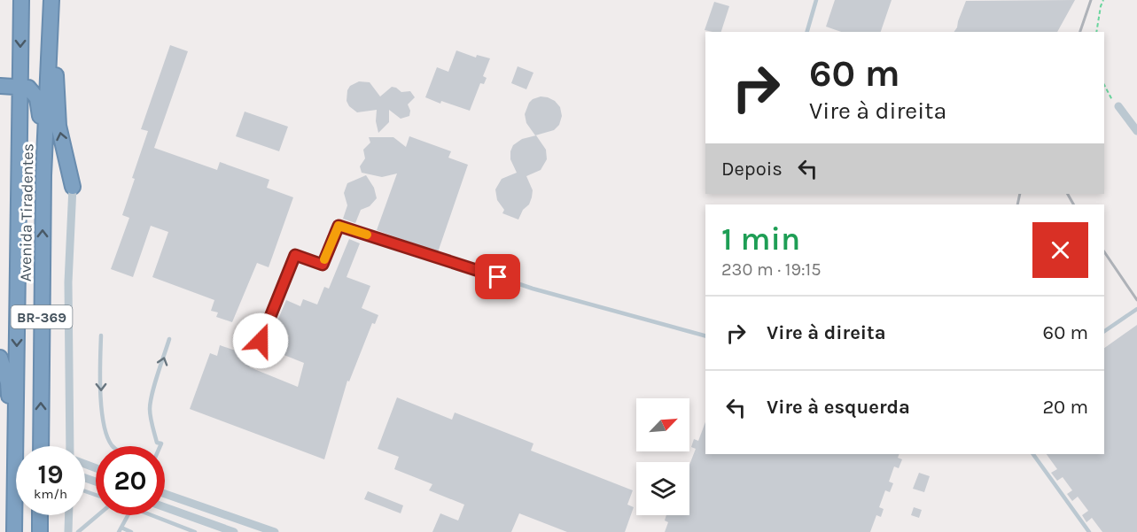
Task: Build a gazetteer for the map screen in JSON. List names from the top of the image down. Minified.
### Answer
{"streets":{"highway":["Avenida Tiradentes","BR-369"]},"north":"top right","page":{"turn":["60 m","Vire à direita"],"then":"Depois","heading":["1 min","230 m · 19:15"],"list":[{"name":"Vire à direita","value":"60 m"},{"name":"Vire à esquerda","value":"20 m"}],"speed":"19 km/h","limit":"20"}}
